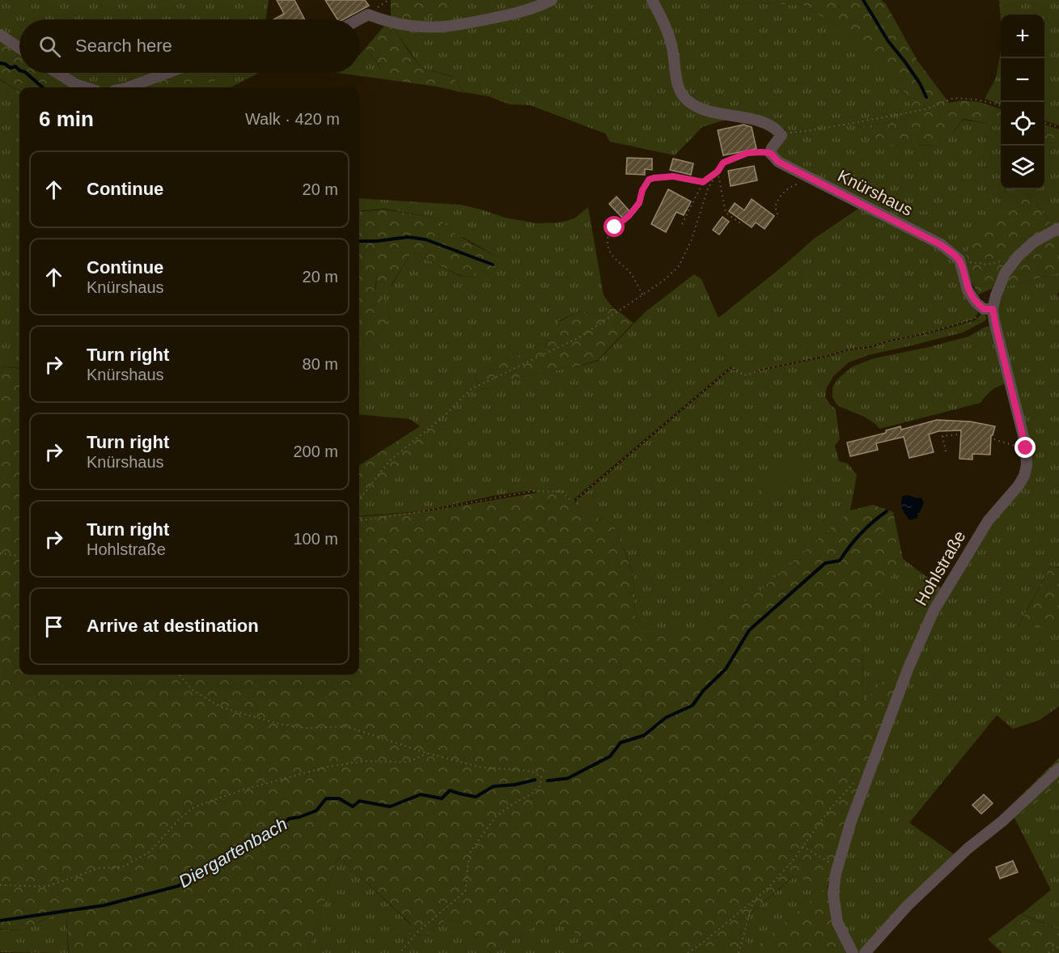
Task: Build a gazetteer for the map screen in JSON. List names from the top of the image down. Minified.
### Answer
{"streets":{"street":["Knürshaus","Hohlstraße"]},"water":["Diergartenbach"],"page":{"map_buttons":["+","−"],"search":"Search here","heading":["6 min","Walk · 420 m"],"list":[["Continue","20 m"],["Continue","Knürshaus","20 m"],["Turn right","Knürshaus","80 m"],["Turn right","Knürshaus","200 m"],["Turn right","Hohlstraße","100 m"],"Arrive at destination"]}}
